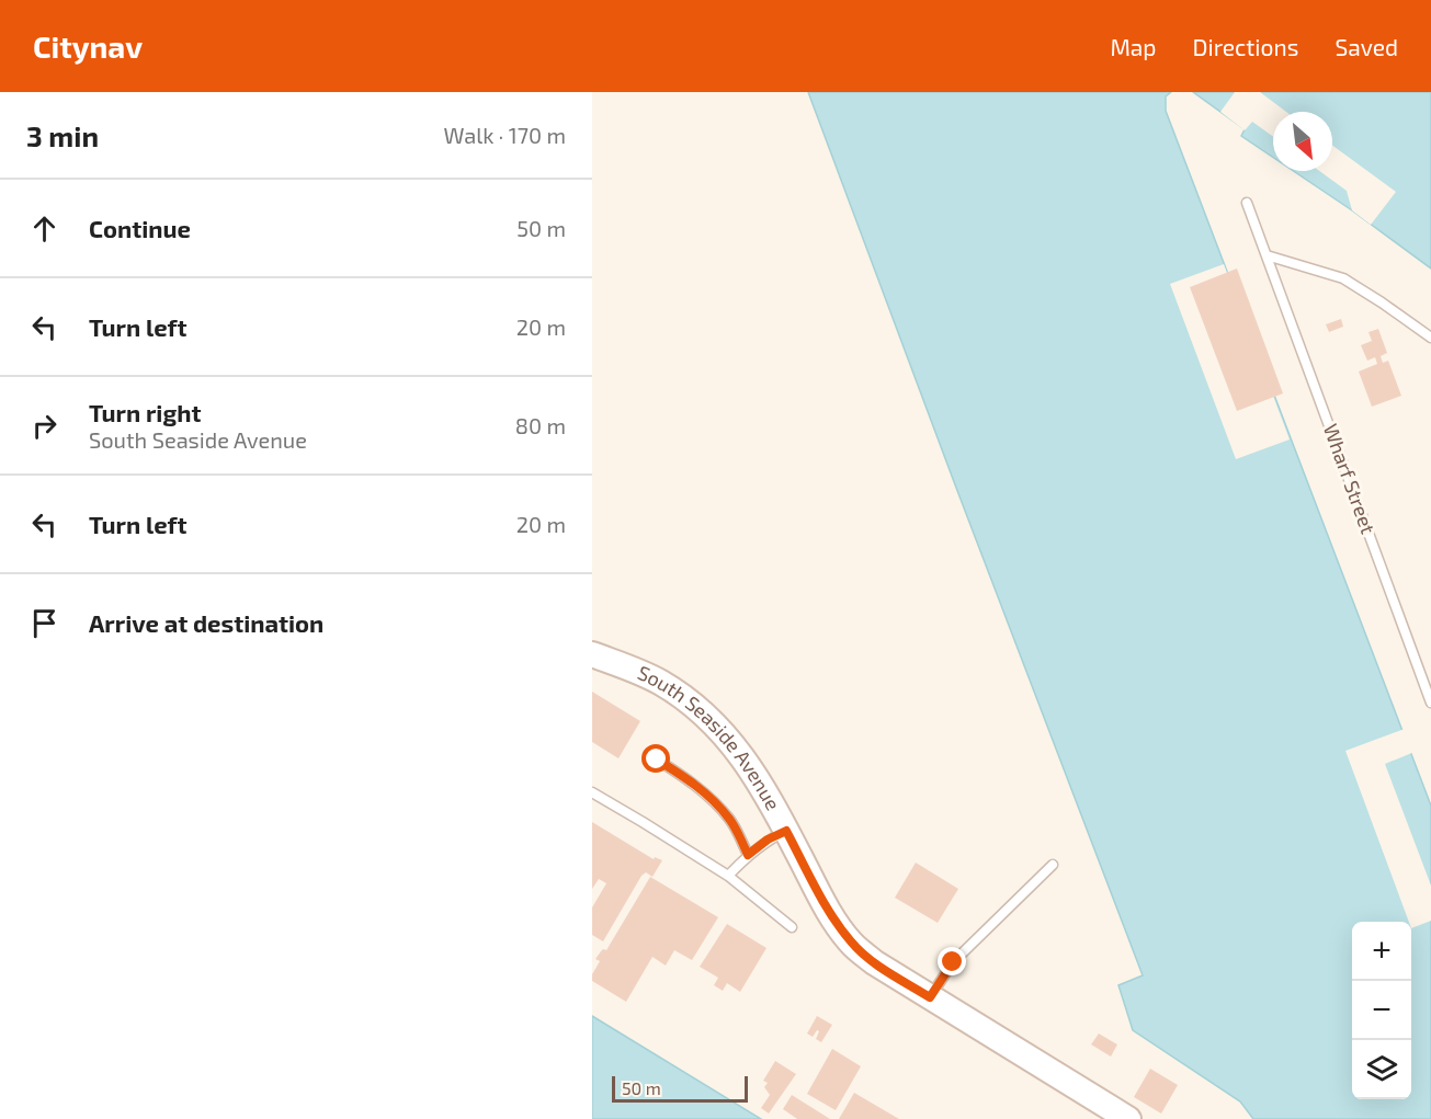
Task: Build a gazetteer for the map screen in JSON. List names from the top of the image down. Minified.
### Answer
{"streets":{"street":["South Seaside Avenue"],"lane":["Wharf Street"]},"scale_bar":"50 m","north":"bottom right","page":{"header":"Citynav","nav":["Map","Directions","Saved"],"heading":["3 min","Walk · 170 m"],"list":[["Continue","50 m"],["Turn left","20 m"],["Turn right","South Seaside Avenue","80 m"],["Turn left","20 m"],"Arrive at destination"],"map_buttons":["+","−"],"scale":"50 m"}}
